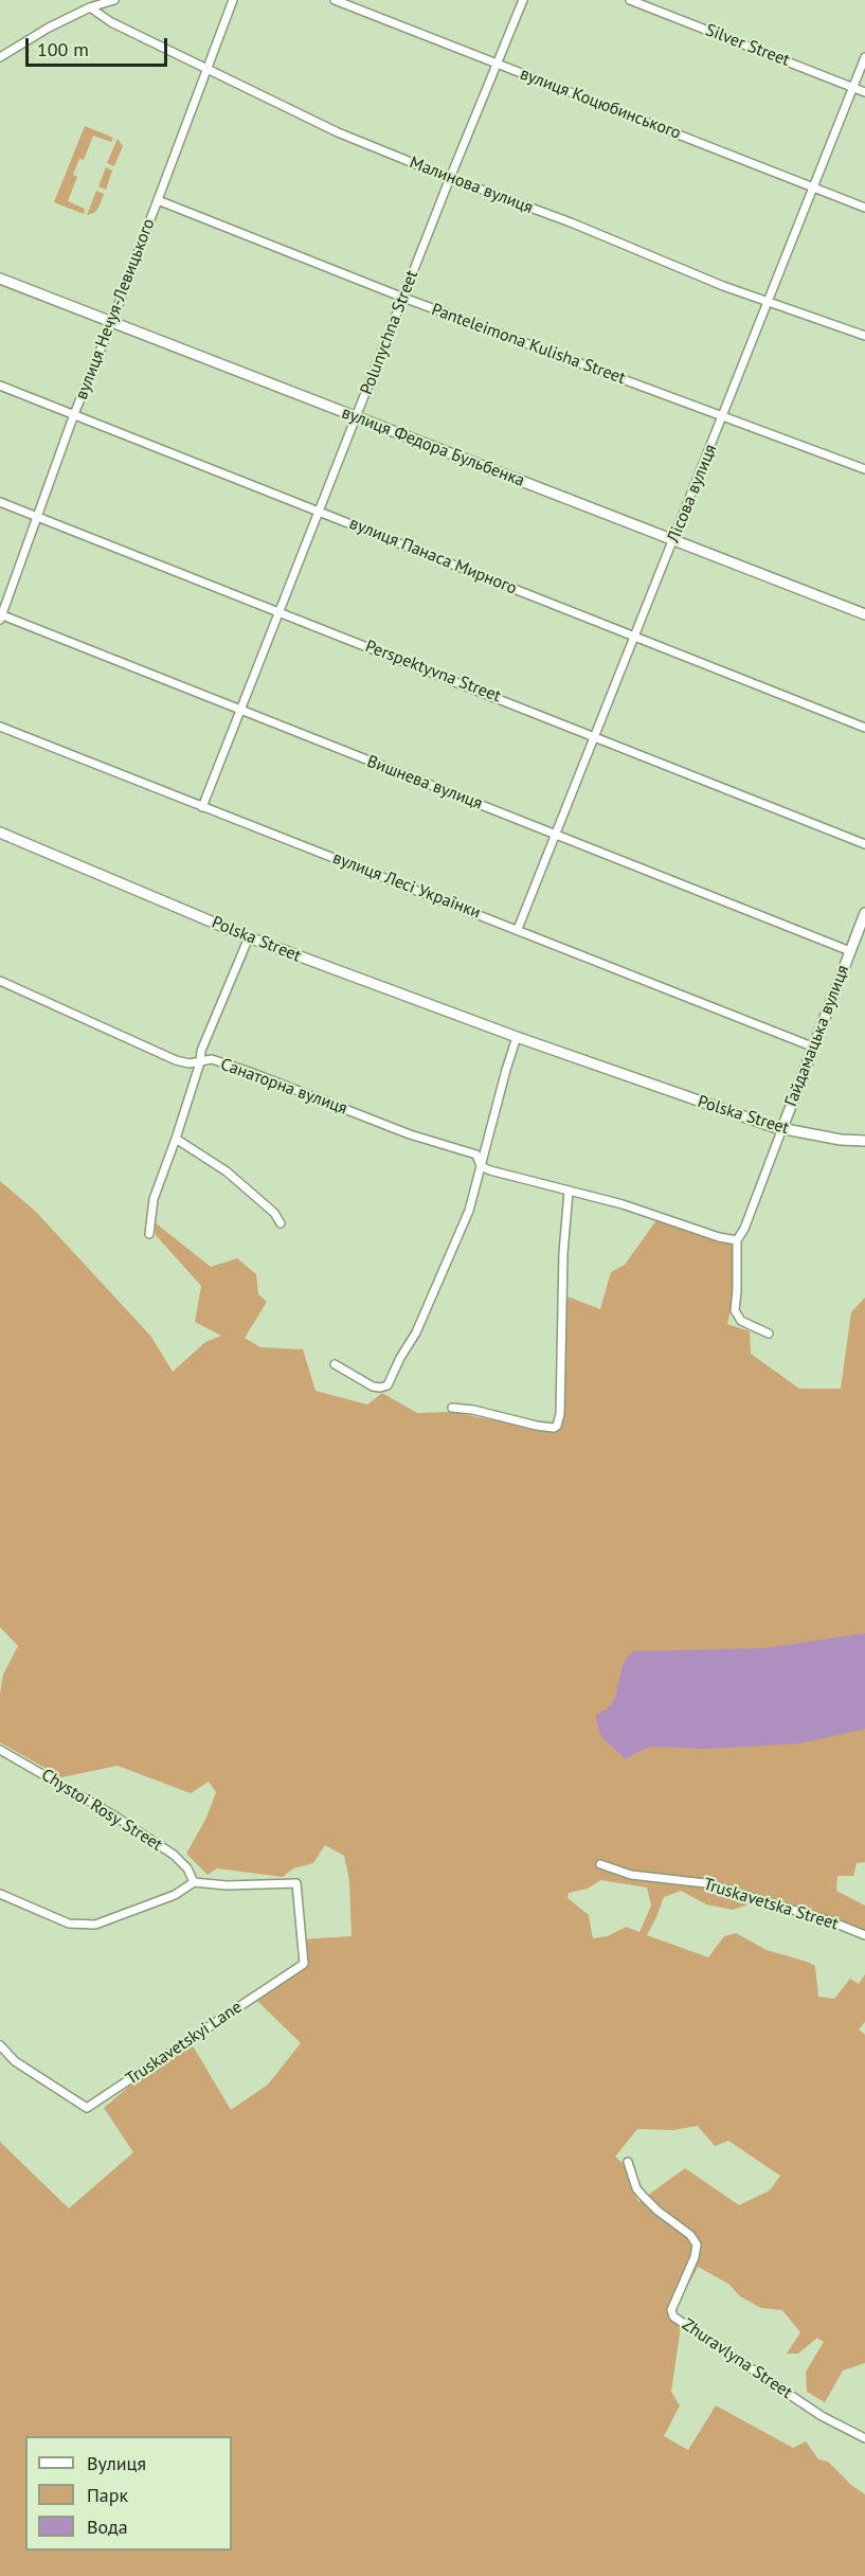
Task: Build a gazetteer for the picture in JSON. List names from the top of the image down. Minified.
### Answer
{"streets":{"street":["Silver Street","вулиця Коцюбинського","Малинова вулиця","вулиця Нечуя-Левицького","Polunychna Street","Panteleimona Kulisha Street","вулиця Федора Бульбенка","Лісова вулиця","вулиця Панаса Мирного","Perspektyvna Street","Вишнева вулиця","вулиця Лесі Українки","Polska Street","Гайдамацька вулиця","Санаторна вулиця","Chystoi Rosy Street","Truskavetska Street","Truskavetskyi Lane","Zhuravlyna Street"]},"crossings":[["Silver Street","Лісова вулиця"],["вулиця Коцюбинського","Polunychna Street"],["вулиця Коцюбинського","Лісова вулиця"],["Малинова вулиця","вулиця Нечуя-Левицького"],["Малинова вулиця","Polunychna Street"],["Малинова вулиця","Лісова вулиця"],["вулиця Нечуя-Левицького","Panteleimona Kulisha Street"],["вулиця Нечуя-Левицького","вулиця Федора Бульбенка"],["вулиця Нечуя-Левицького","вулиця Панаса Мирного"],["вулиця Нечуя-Левицького","Perspektyvna Street"],["вулиця Нечуя-Левицького","Вишнева вулиця"],["Polunychna Street","Panteleimona Kulisha Street"],["Polunychna Street","вулиця Федора Бульбенка"],["Polunychna Street","вулиця Панаса Мирного"],["Polunychna Street","Perspektyvna Street"],["Polunychna Street","Вишнева вулиця"],["Polunychna Street","вулиця Лесі Українки"],["Panteleimona Kulisha Street","Лісова вулиця"],["вулиця Федора Бульбенка","Лісова вулиця"],["Лісова вулиця","вулиця Панаса Мирного"],["Лісова вулиця","Perspektyvna Street"],["Лісова вулиця","Вишнева вулиця"],["Лісова вулиця","вулиця Лесі Українки"],["Вишнева вулиця","Гайдамацька вулиця"],["вулиця Лесі Українки","Гайдамацька вулиця"],["Polska Street","Гайдамацька вулиця"],["Гайдамацька вулиця","Санаторна вулиця"],["Chystoi Rosy Street","Truskavetskyi Lane"]],"legend":["Вулиця","Парк","Вода"],"scale_bar":"100 m"}
